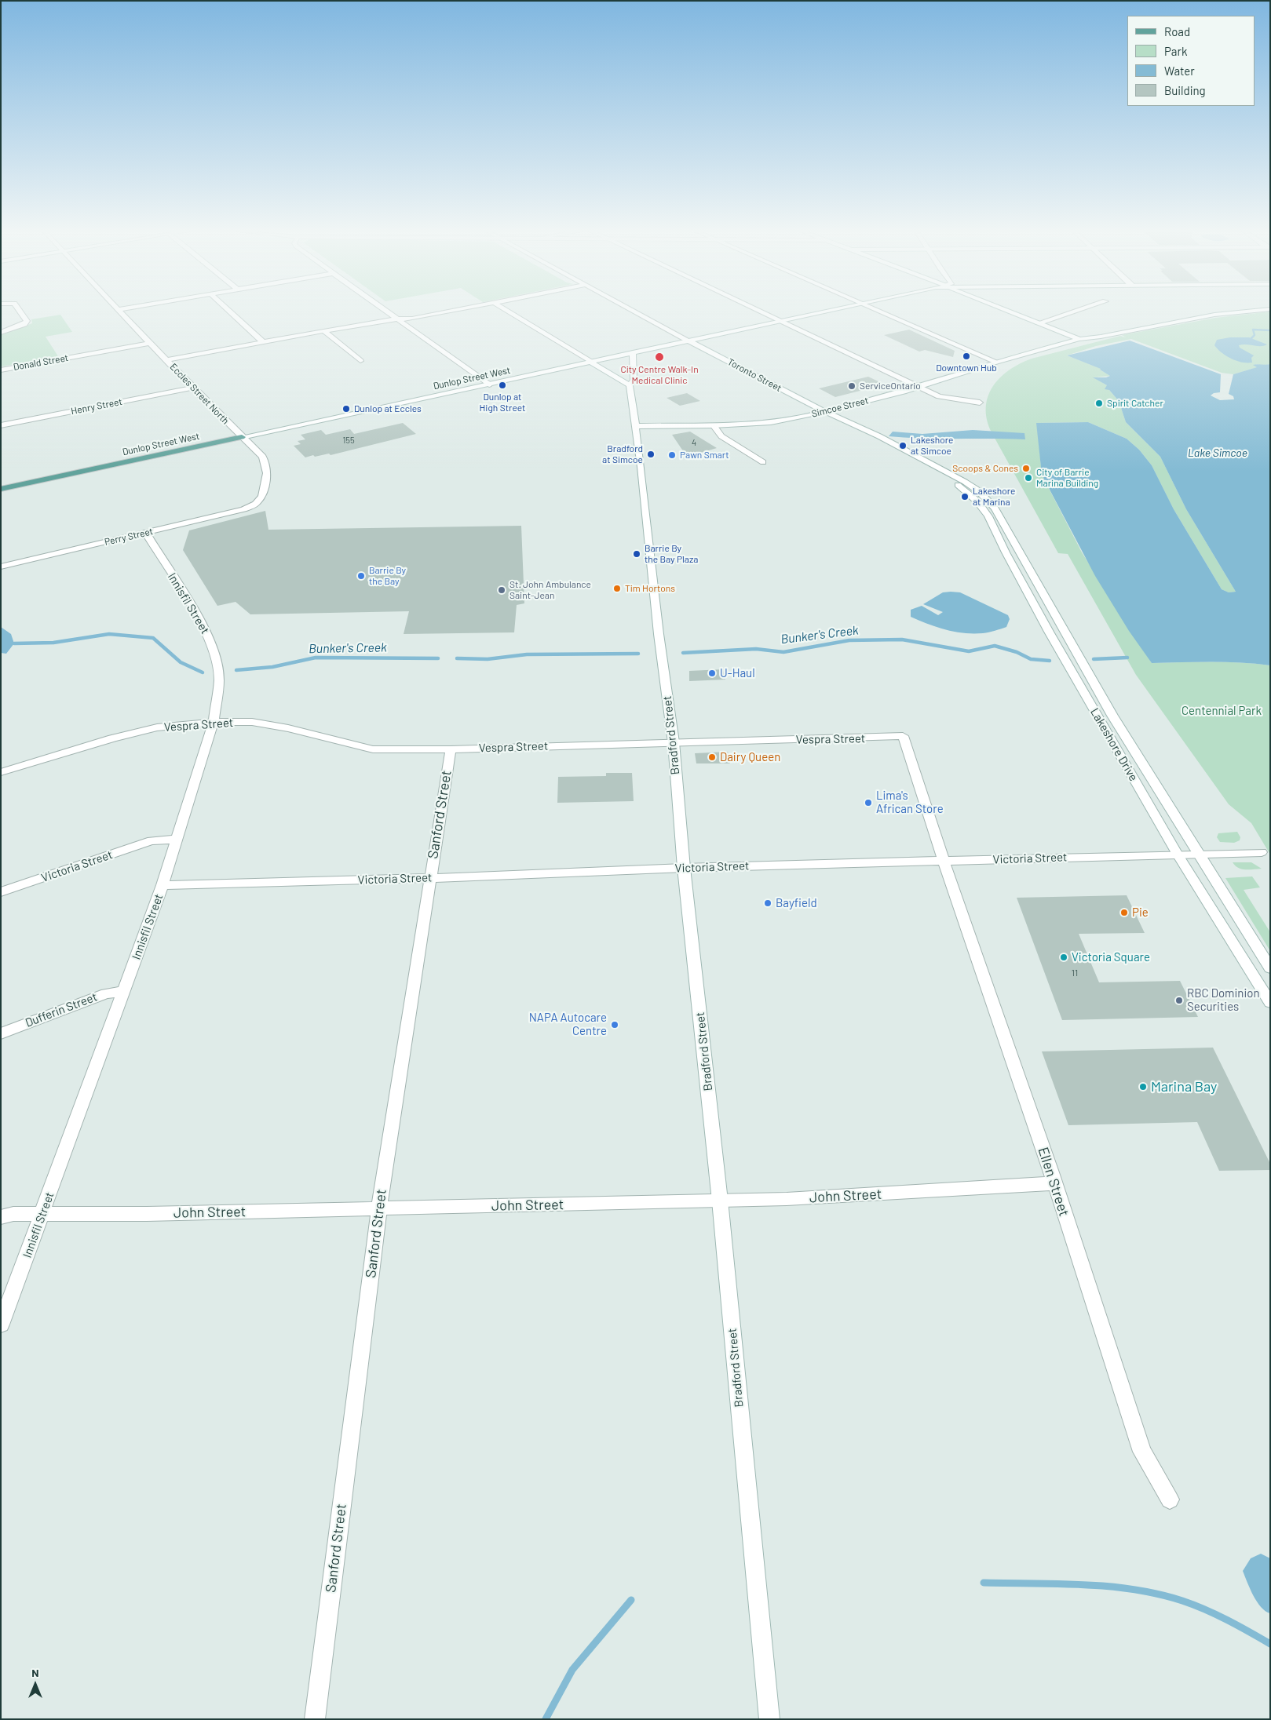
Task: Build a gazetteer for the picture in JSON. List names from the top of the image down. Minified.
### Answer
{"streets":{"main road":["Dunlop Street West"],"street":["Donald Street","Toronto Street","Eccles Street North","Henry Street","Simcoe Street","Perry Street","Innisfil Street","Vespra Street","Bradford Street","Lakeshore Drive","Sanford Street","Victoria Street","Dufferin Street","Ellen Street","John Street"]},"crossings":[["Donald Street","Eccles Street North"],["Toronto Street","Dunlop Street West"],["Toronto Street","Simcoe Street"],["Toronto Street","Lakeshore Drive"],["Toronto Street","Victoria Street"],["Dunlop Street West","Eccles Street North"],["Dunlop Street West","Bradford Street"],["Eccles Street North","Henry Street"],["Eccles Street North","Perry Street"],["Simcoe Street","Bradford Street"],["Perry Street","Innisfil Street"],["Innisfil Street","Vespra Street"],["Innisfil Street","Victoria Street"],["Innisfil Street","Dufferin Street"],["Innisfil Street","John Street"],["Vespra Street","Bradford Street"],["Vespra Street","Sanford Street"],["Vespra Street","Victoria Street"],["Vespra Street","Ellen Street"],["Bradford Street","Victoria Street"],["Bradford Street","John Street"],["Lakeshore Drive","Victoria Street"],["Sanford Street","Victoria Street"],["Sanford Street","John Street"],["Victoria Street","Ellen Street"],["Ellen Street","John Street"]],"water":["Lake Simcoe","Bunker's Creek"],"parks":["Centennial Park"],"places":["Downtown Hub","City Centre Walk-In Medical Clinic","Dunlop at High Street","ServiceOntario","Spirit Catcher","Dunlop at Eccles","Lakeshore at Simcoe","Bradford at Simcoe","Pawn Smart","Scoops & Cones","City of Barrie Marina Building","Lakeshore at Marina","Barrie By the Bay Plaza","Barrie By the Bay","Tim Hortons","St. John Ambulance Saint-Jean","U-Haul","Dairy Queen","Lima's African Store","Bayfield","Pie","Victoria Square","RBC Dominion Securities","NAPA Autocare Centre","Marina Bay"],"house_numbers":["155","4","11"],"legend":["Road","Park","Water","Building"],"north":"top"}
